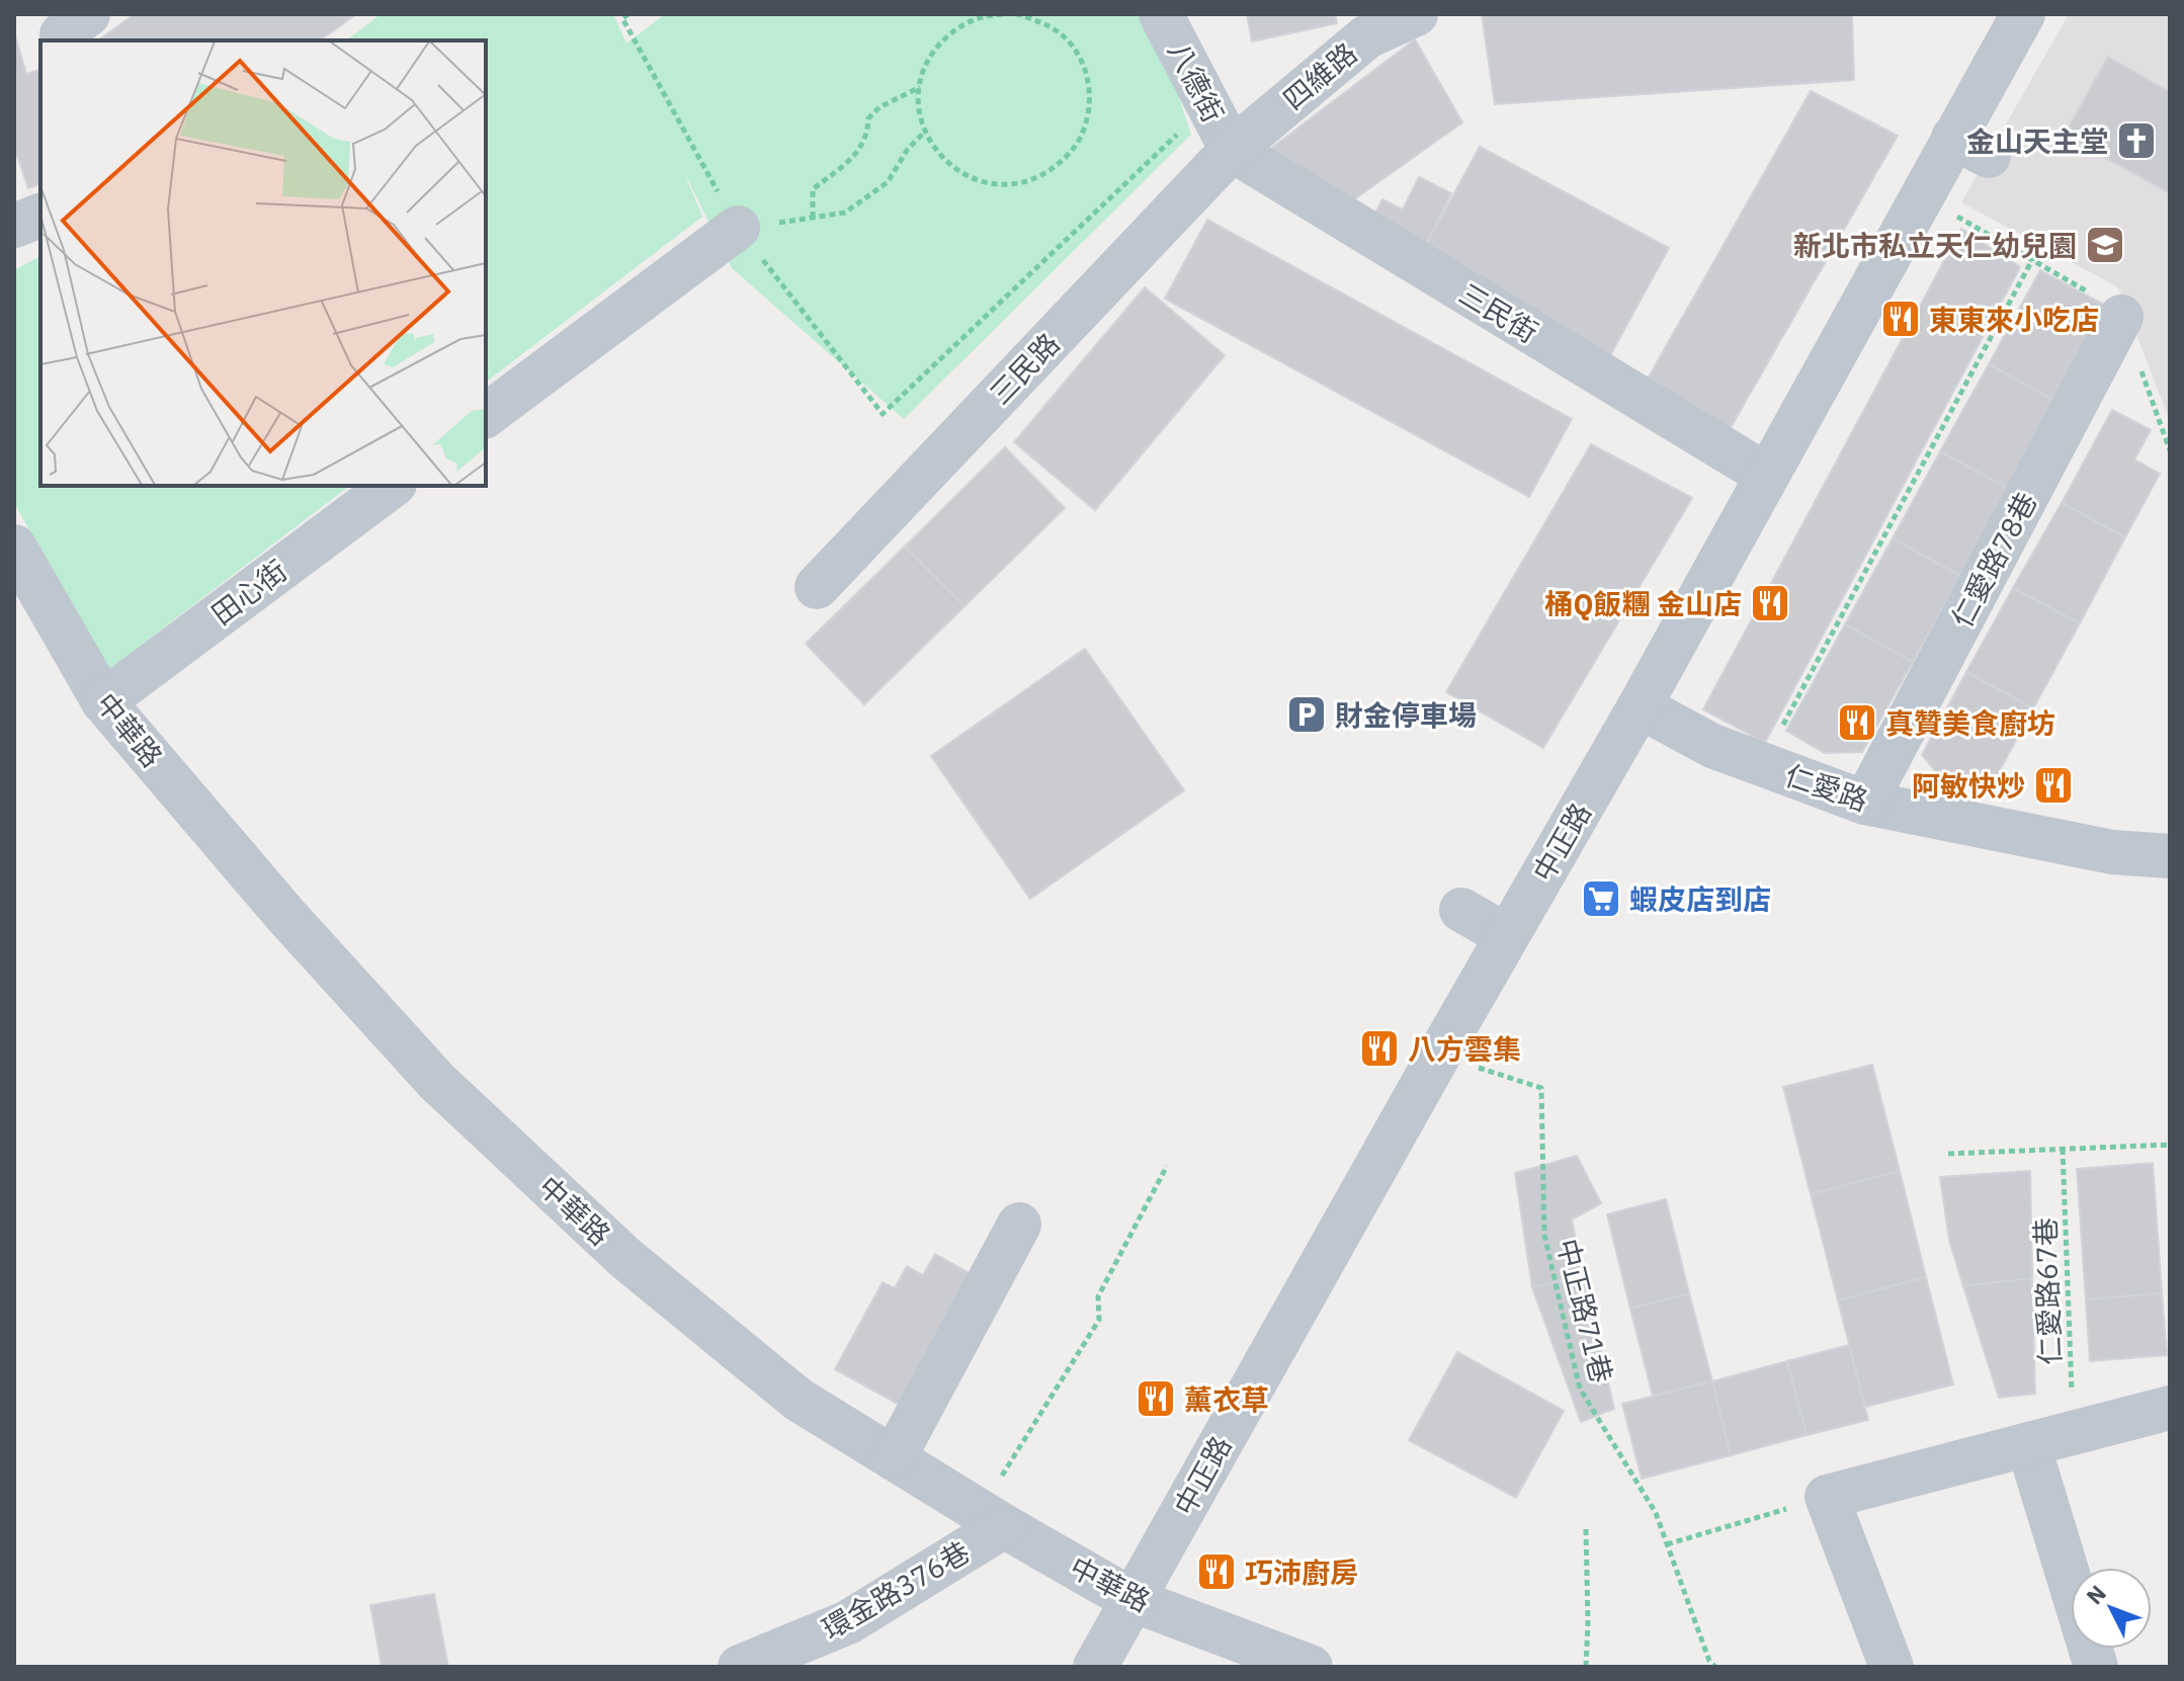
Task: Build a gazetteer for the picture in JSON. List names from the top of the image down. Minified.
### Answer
{"streets":{"street":["四維路","八德街","三民街","三民路","仁愛路78巷","田心街","中華路","仁愛路","中正路","環金路376巷"],"path":["仁愛路67巷","中正路71巷"]},"crossings":[["四維路","八德街"],["四維路","三民街"],["四維路","三民路"],["八德街","三民街"],["八德街","三民路"],["三民街","三民路"],["三民街","中正路"],["仁愛路78巷","仁愛路"],["田心街","中華路"],["中華路","中正路"],["中華路","環金路376巷"],["仁愛路","中正路"],["中正路","中正路71巷"]],"places":{"church":["金山天主堂"],"school or university":["新北市私立天仁幼兒園"],"restaurant":["東東來小吃店","桶Q飯糰 金山店","真贊美食廚坊","阿敏快炒","八方雲集","薰衣草","巧沛廚房"],"parking":["財金停車場"],"supermarket":["蝦皮店到店"]},"north":"top left"}
